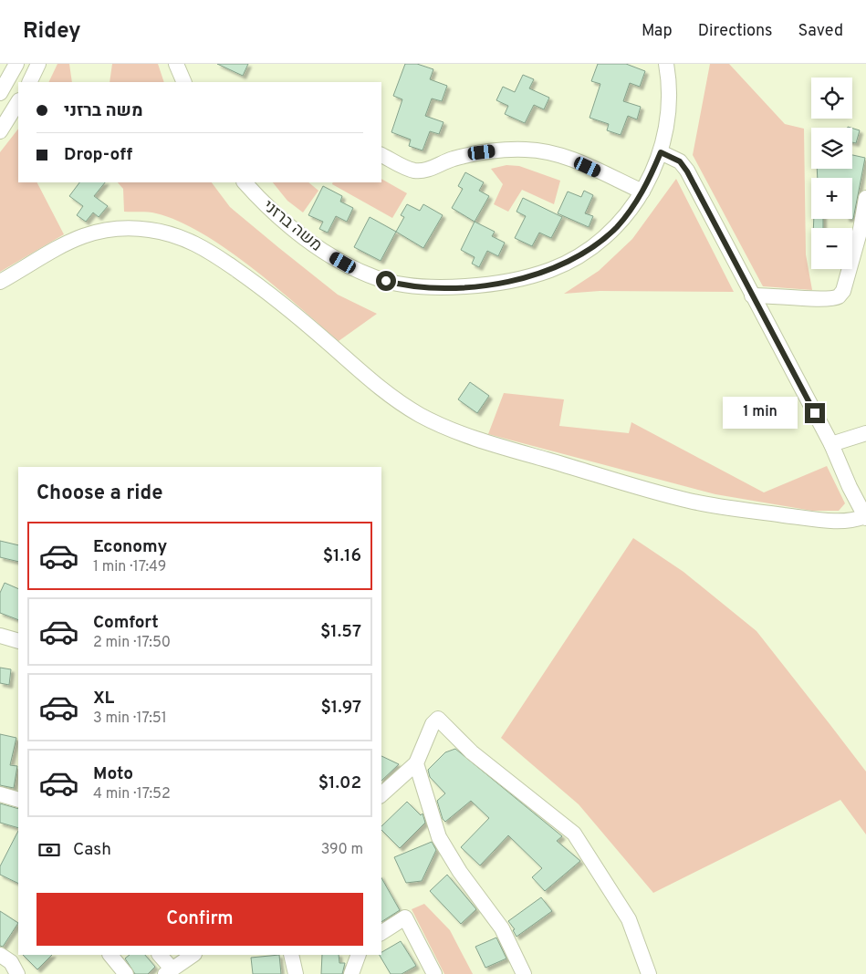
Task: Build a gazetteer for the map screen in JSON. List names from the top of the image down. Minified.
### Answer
{"streets":{"street":["משה ברזני"]},"page":{"header":"Ridey","nav":["Map","Directions","Saved"],"map_buttons":["+","−"],"banner":["משה ברזני","Drop-off"],"bubble":"1 min","heading":"Choose a ride","list":[{"name":"Economy","note":"1 min · 17:49","value":"$1.16"},{"name":"Comfort","note":"2 min · 17:50","value":"$1.57"},{"name":"XL","note":"3 min · 17:51","value":"$1.97"},{"name":"Moto","note":"4 min · 17:52","value":"$1.02"}],"pay":["Cash","390 m"],"buttons":"Confirm"}}
